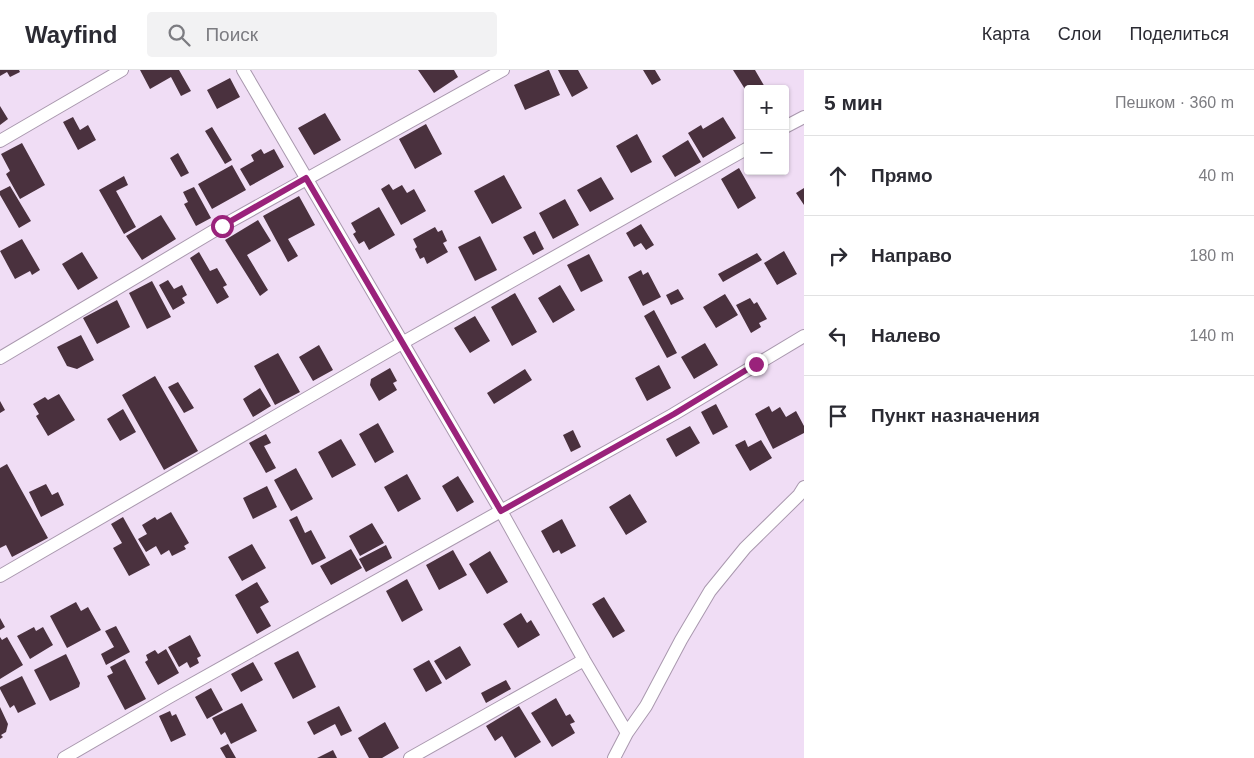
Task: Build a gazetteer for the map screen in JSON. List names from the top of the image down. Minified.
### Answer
{"page":{"header":"Wayfind","search":"Поиск","nav":["Карта","Слои","Поделиться"],"heading":["5 мин","Пешком · 360 m"],"map_buttons":["+","−"],"list":[["Прямо","40 m"],["Направо","180 m"],["Налево","140 m"],"Пункт назначения"]}}
